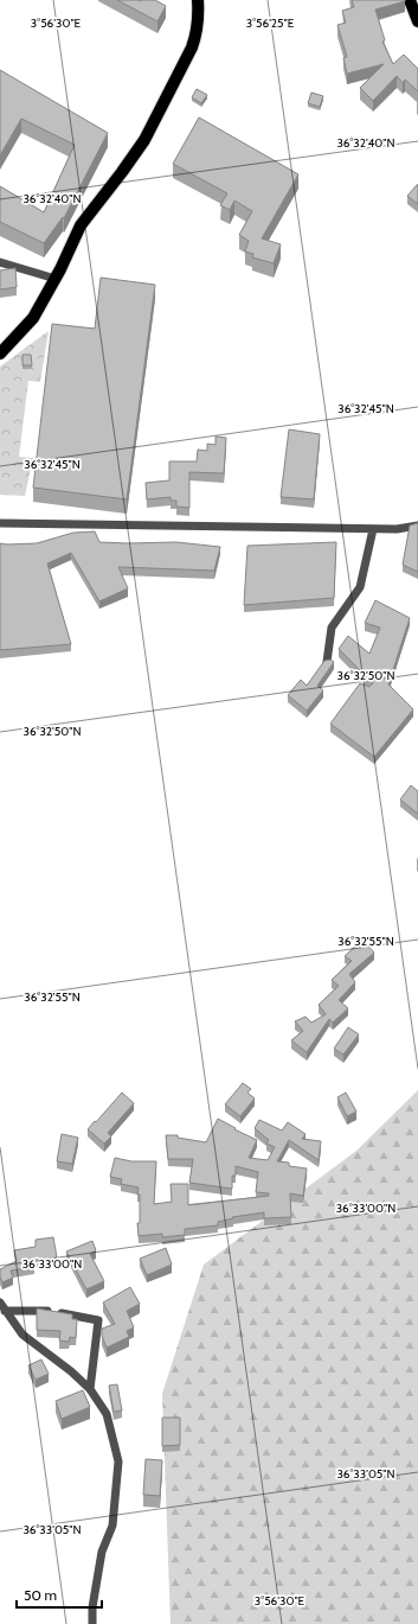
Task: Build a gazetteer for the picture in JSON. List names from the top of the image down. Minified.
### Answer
{"scale_bar":"50 m","coordinates":["3°56'30\"E","3°56'25\"E","36°32'40\"N","36°32'45\"N","36°32'50\"N","36°32'55\"N","36°33'00\"N","36°33'05\"N"]}
